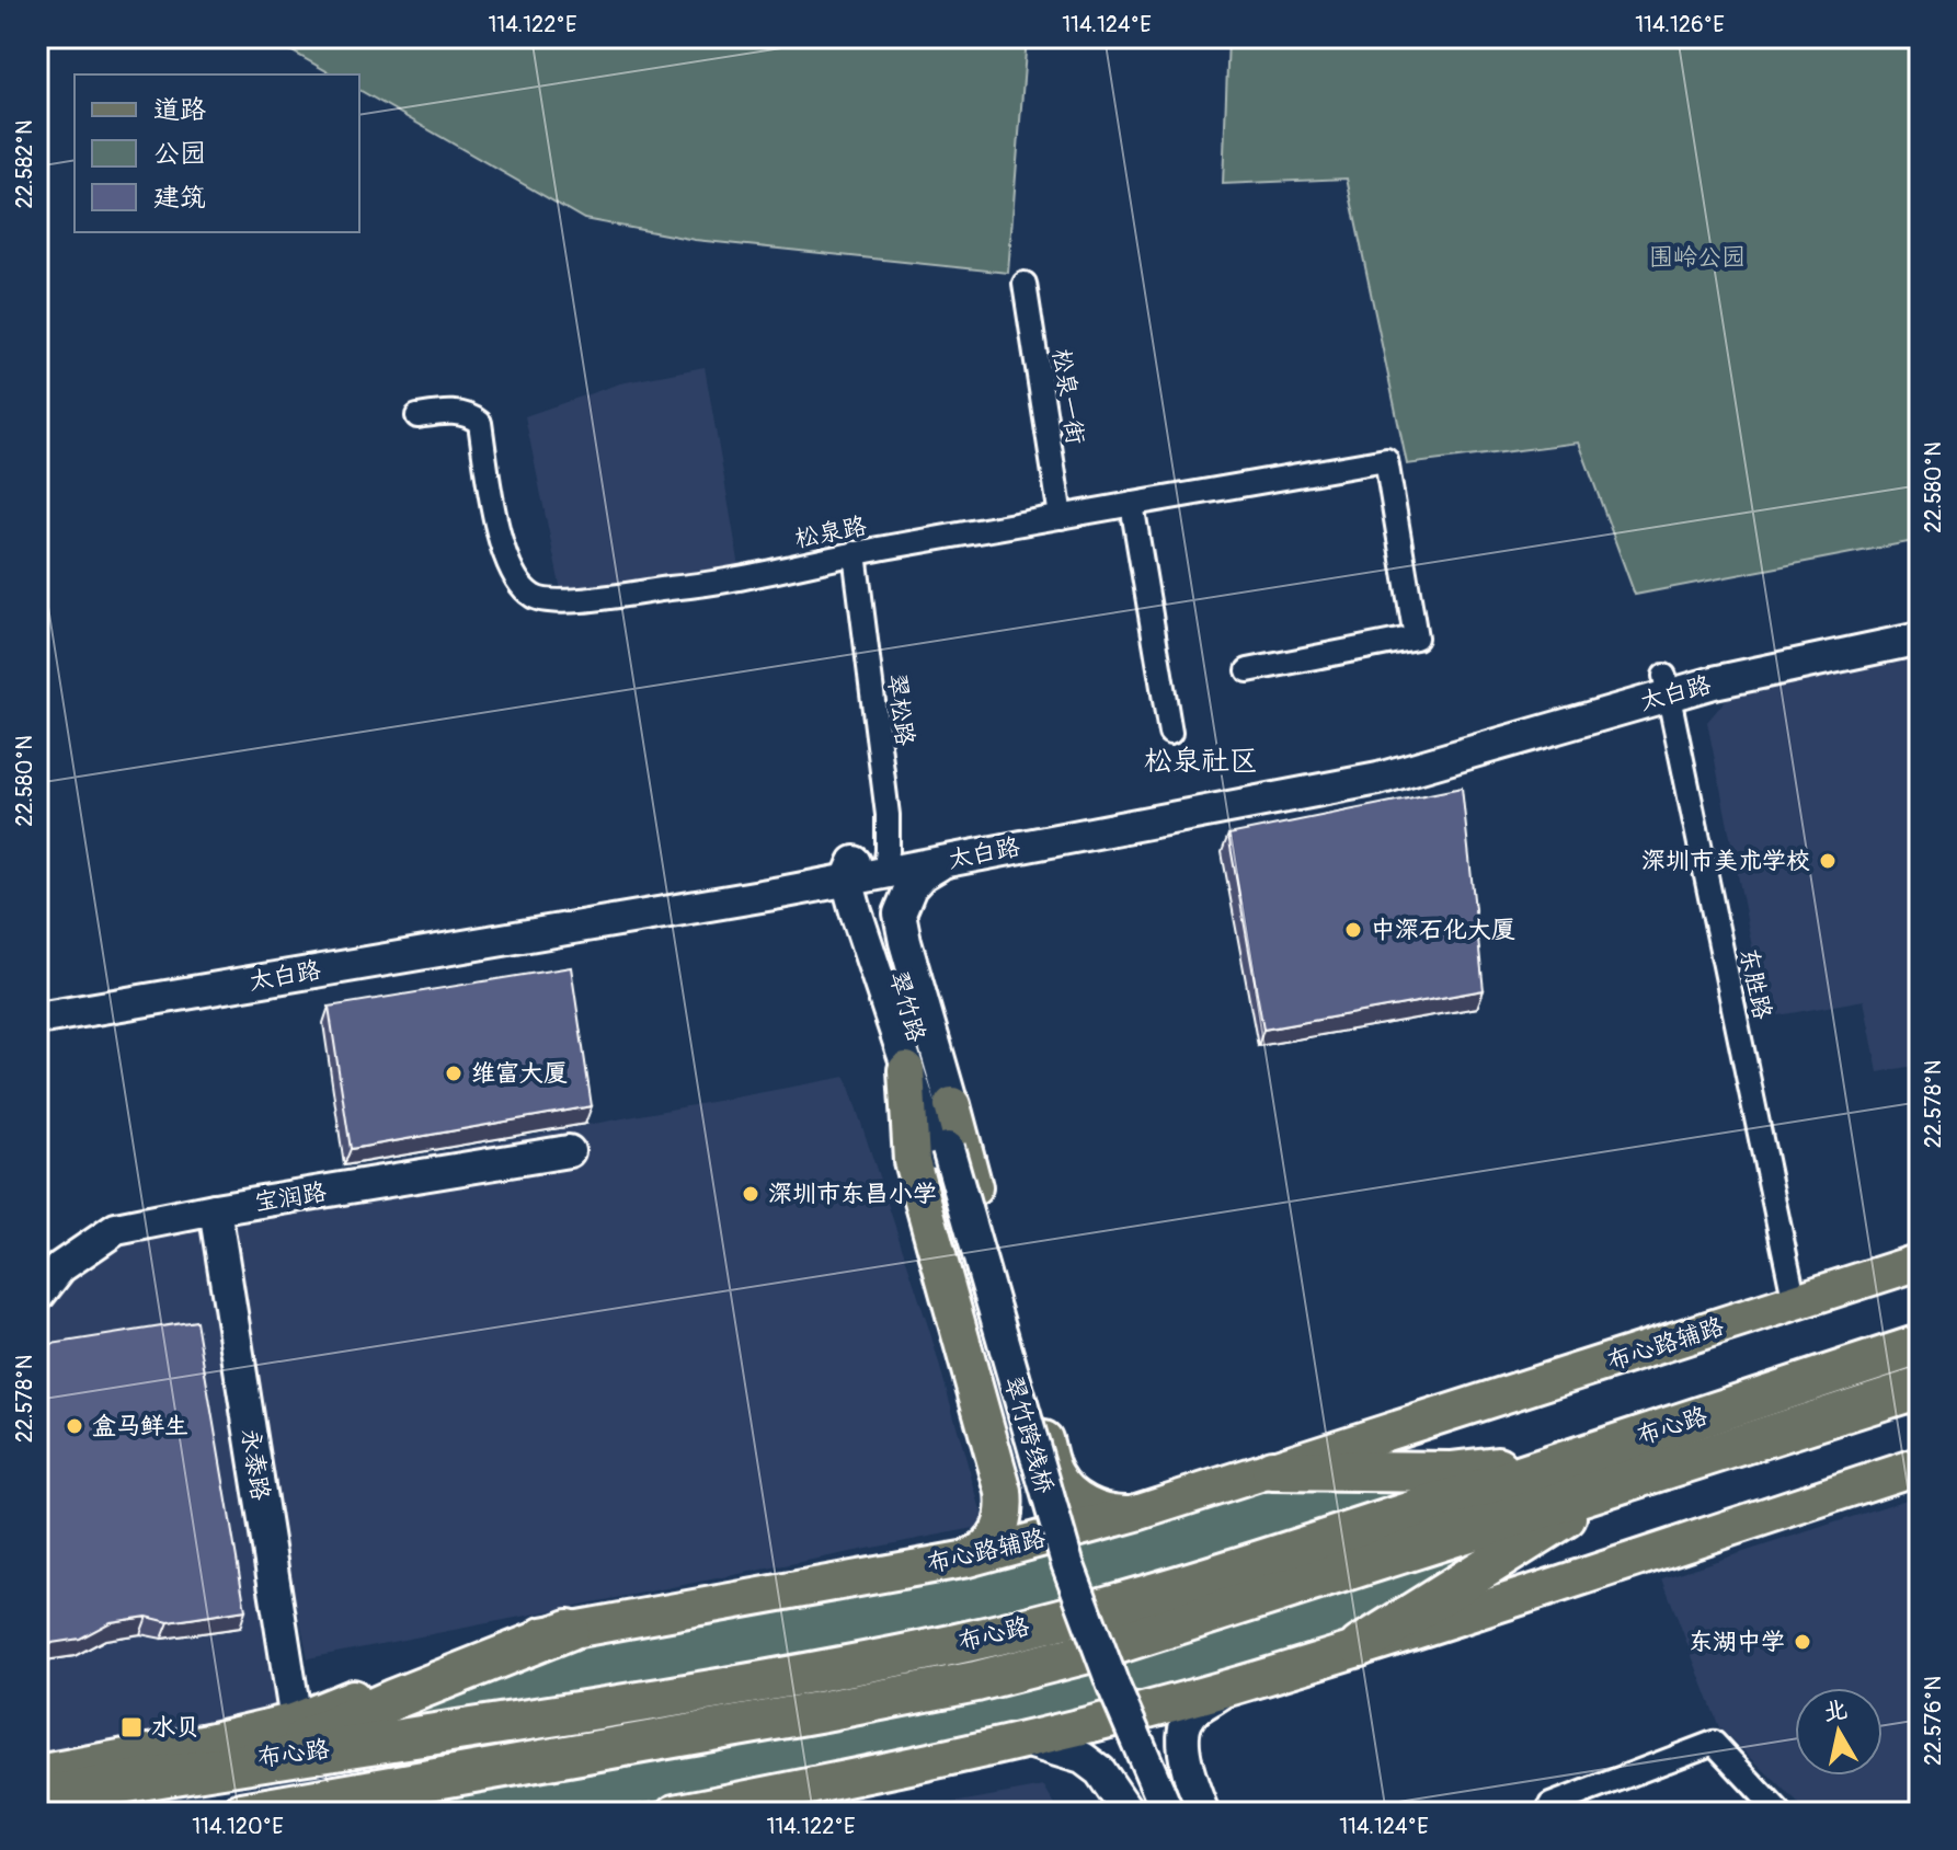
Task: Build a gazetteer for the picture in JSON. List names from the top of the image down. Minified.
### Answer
{"streets":{"highway":["布心路"],"main road":["太白路","翠竹路","宝润路","布心路辅路","翠竹跨线桥","永泰路"],"street":["松泉一街","松泉路","翠松路","东胜路"]},"crossings":[["松泉一街","松泉路"],["松泉路","翠松路"],["太白路","翠松路"],["太白路","东胜路"],["太白路","翠竹路"],["翠松路","翠竹路"],["东胜路","布心路辅路"],["翠竹路","翠竹跨线桥"],["宝润路","永泰路"],["布心路辅路","永泰路"]],"districts":["松泉社区"],"parks":["围岭公园"],"places":{"other":["深圳市美术学校","中深石化大厦","维富大厦","深圳市东昌小学","盒马鲜生","东湖中学"],"transit":["水贝"]},"legend":["道路","公园","建筑"],"north":"top","coordinates":["114.122°E","114.124°E","114.126°E","22.582°N","22.580°N","22.578°N","22.576°N","114.120°E"]}
